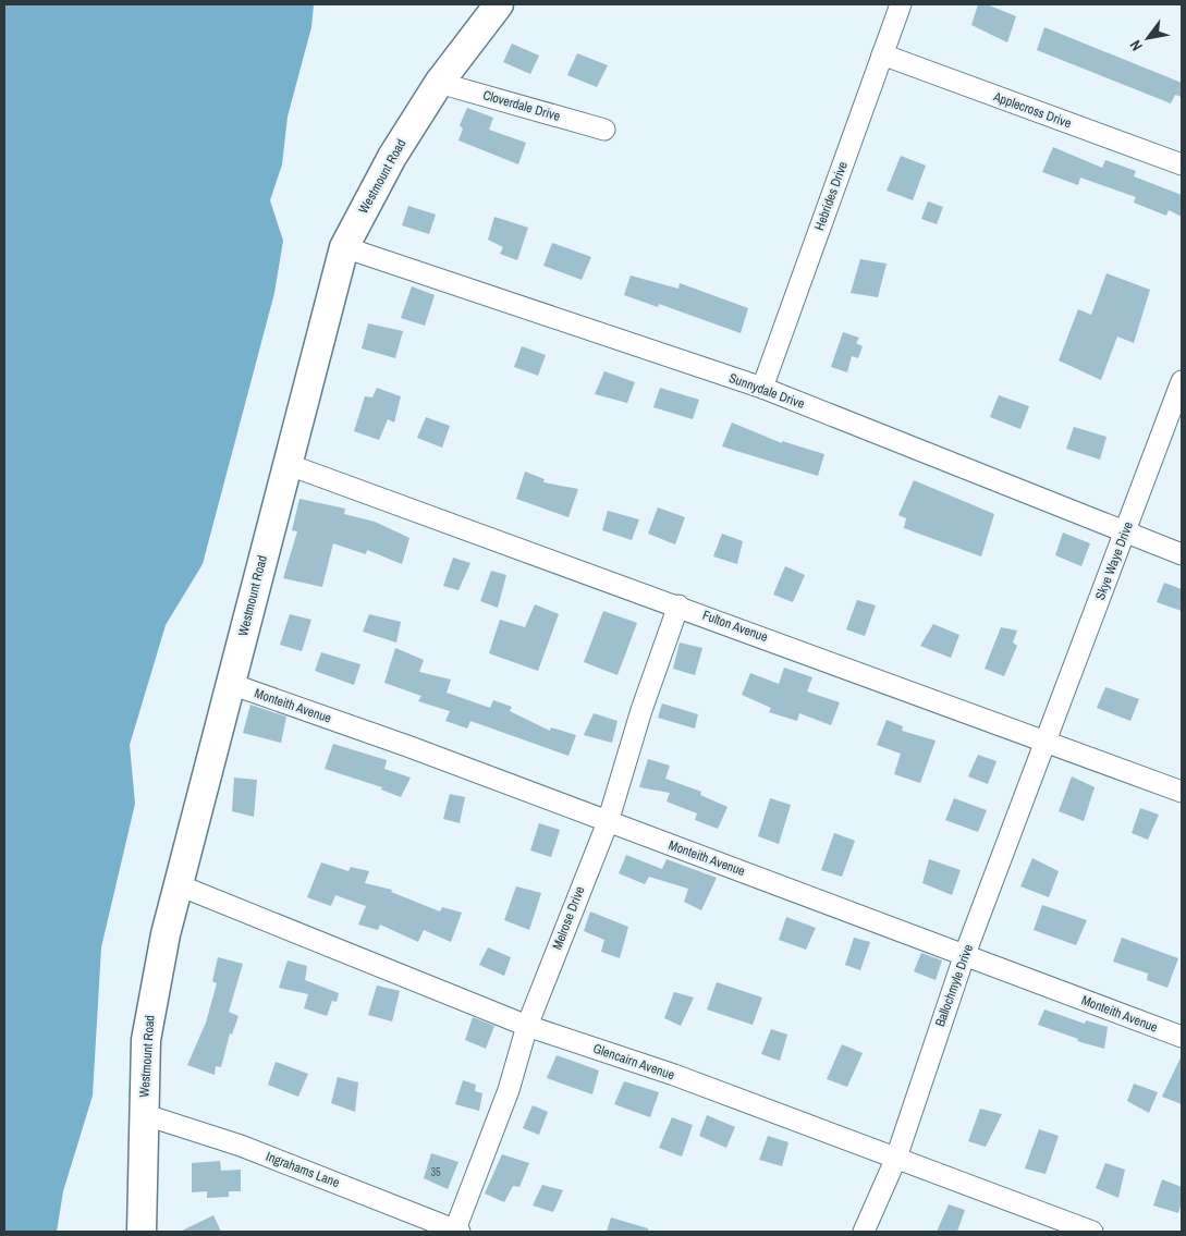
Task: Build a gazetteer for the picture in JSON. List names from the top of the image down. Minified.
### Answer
{"streets":{"main road":["Westmount Road"],"street":["Cloverdale Drive","Applecross Drive","Hebrides Drive","Sunnydale Drive","Skye Waye Drive","Fulton Avenue","Monteith Avenue","Melrose Drive","Ballochmyle Drive","Glencairn Avenue","Ingrahams Lane"]},"crossings":[["Cloverdale Drive","Westmount Road"],["Applecross Drive","Hebrides Drive"],["Westmount Road","Sunnydale Drive"],["Westmount Road","Fulton Avenue"],["Westmount Road","Monteith Avenue"],["Westmount Road","Glencairn Avenue"],["Westmount Road","Ingrahams Lane"],["Hebrides Drive","Sunnydale Drive"],["Sunnydale Drive","Skye Waye Drive"],["Skye Waye Drive","Fulton Avenue"],["Skye Waye Drive","Ballochmyle Drive"],["Fulton Avenue","Melrose Drive"],["Fulton Avenue","Ballochmyle Drive"],["Monteith Avenue","Melrose Drive"],["Monteith Avenue","Ballochmyle Drive"],["Melrose Drive","Glencairn Avenue"],["Melrose Drive","Ingrahams Lane"],["Ballochmyle Drive","Glencairn Avenue"]],"house_numbers":["35"],"north":"bottom left"}
